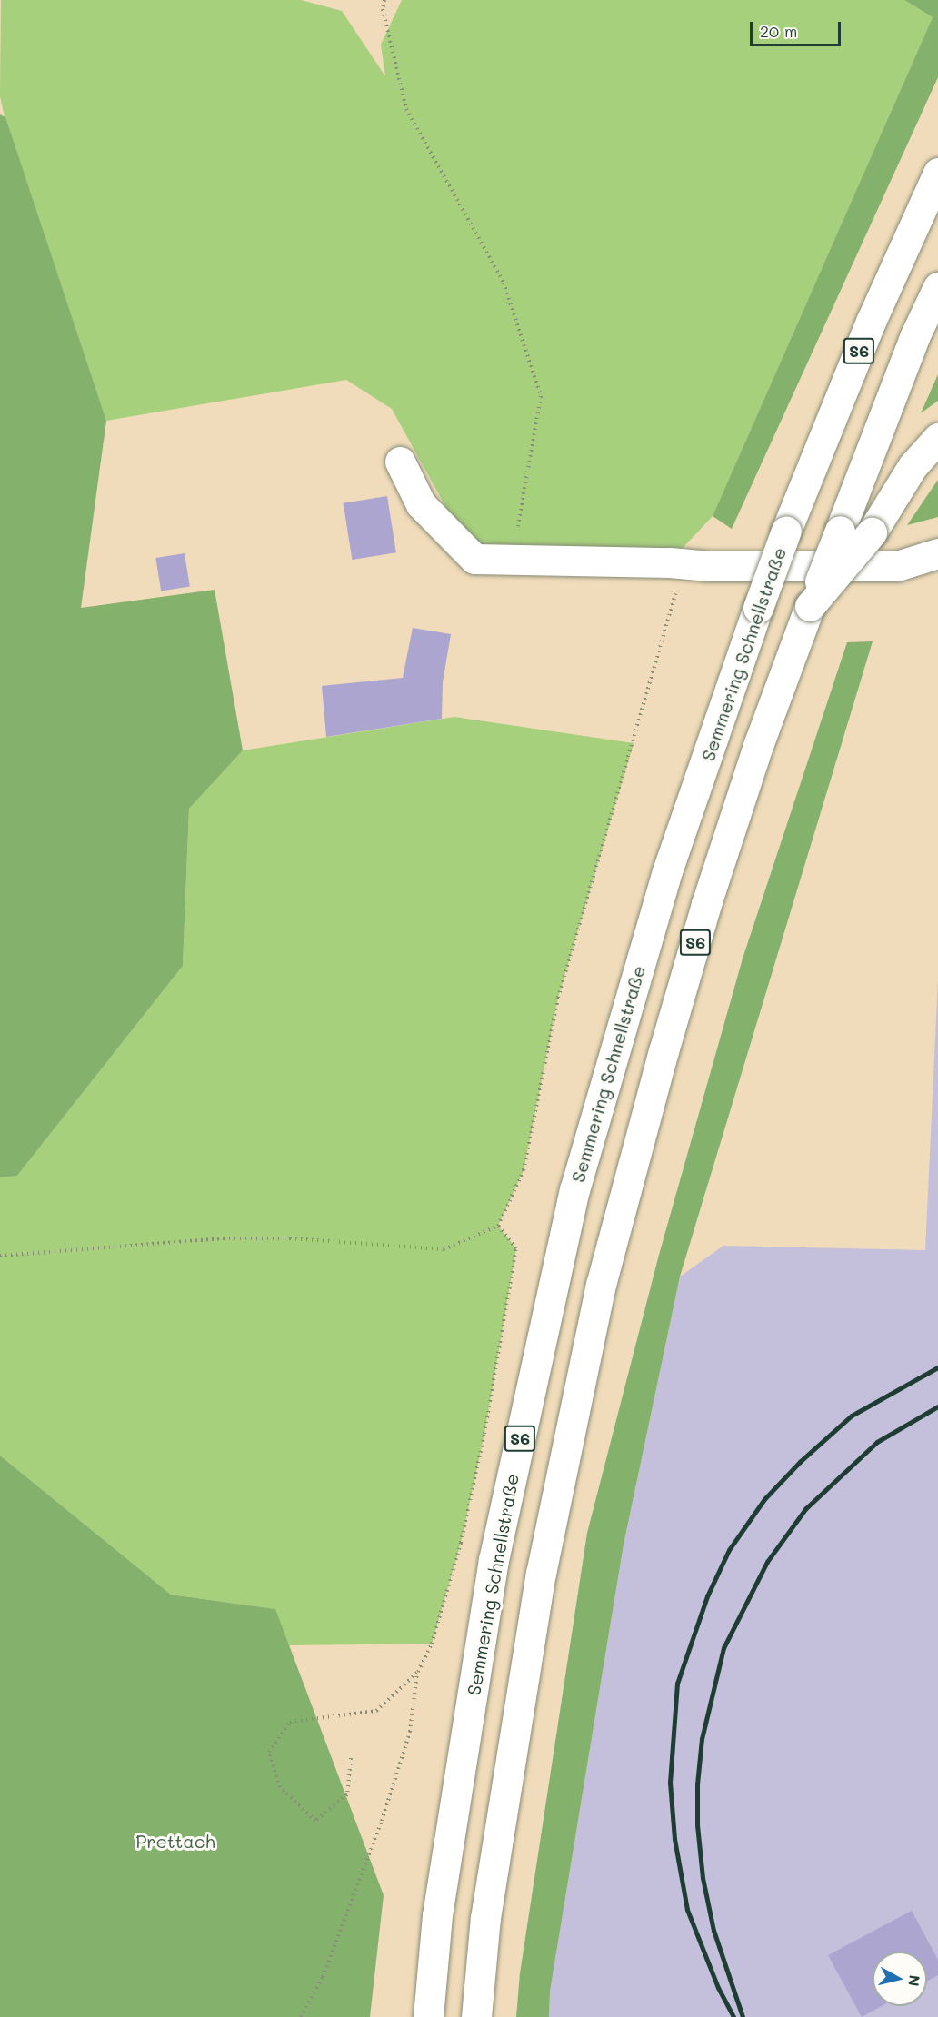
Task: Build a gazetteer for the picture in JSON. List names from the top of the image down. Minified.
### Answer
{"streets":{"main road":["S6","Semmering Schnellstraße"]},"parks":["Prettach"],"scale_bar":"20 m","north":"right"}
